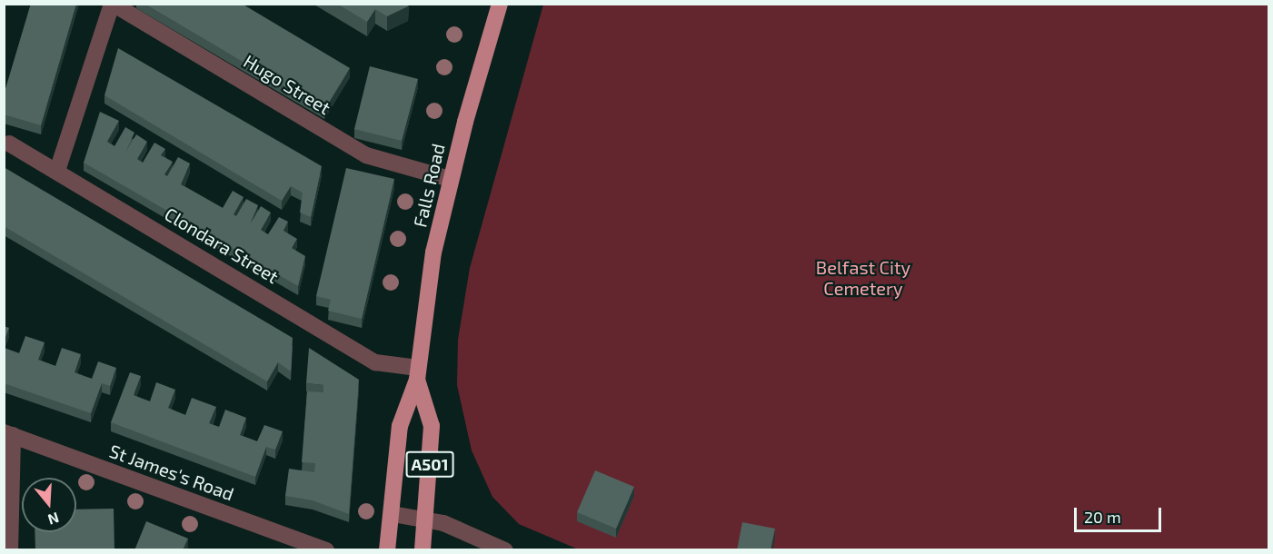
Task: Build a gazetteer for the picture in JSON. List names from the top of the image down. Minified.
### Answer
{"streets":{"main road":["Falls Road","A501"],"street":["Hugo Street","Clondara Street","St James's Road"]},"crossings":[["Hugo Street","Falls Road"],["Falls Road","Clondara Street"]],"parks":["Belfast City Cemetery"],"scale_bar":"20 m","north":"bottom"}
